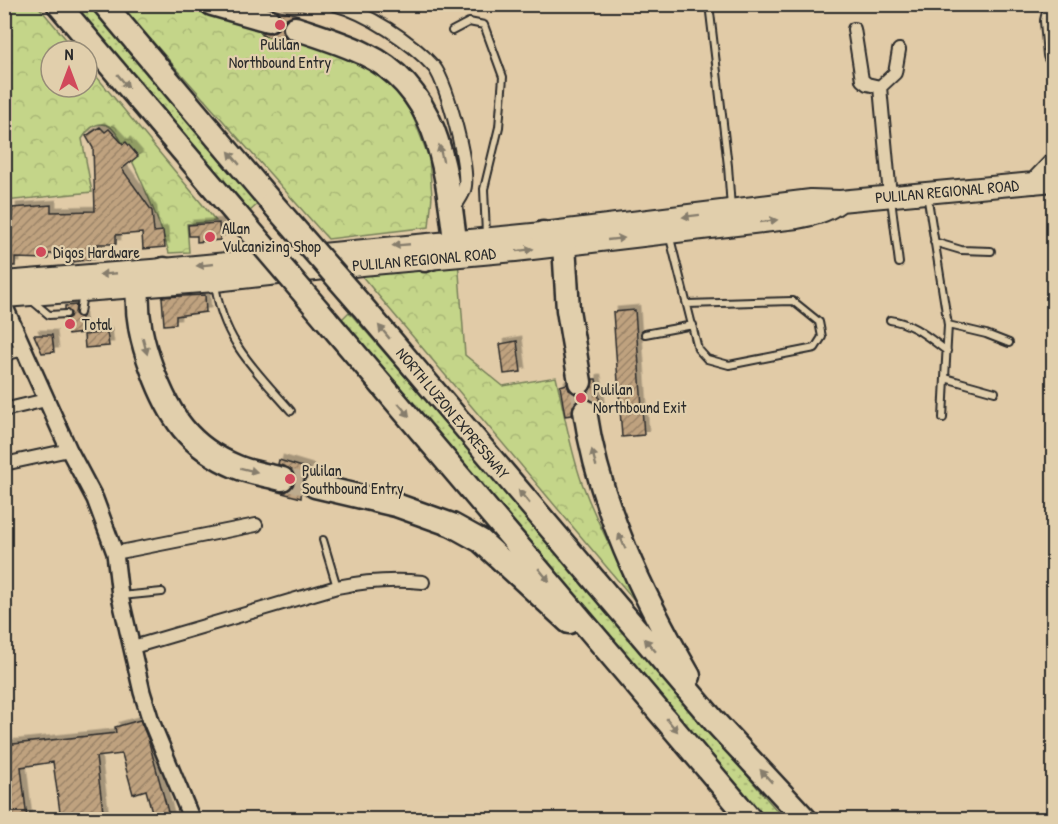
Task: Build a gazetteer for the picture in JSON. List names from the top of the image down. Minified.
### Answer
{"streets":{"highway":["NORTH LUZON EXPRESSWAY"],"main road":["PULILAN REGIONAL ROAD"]},"places":["Pulilan Northbound Entry","Allan Vulcanizing Shop","Digos Hardware","Total","Pulilan Northbound Exit","Pulilan Southbound Entry"],"north":"top"}
